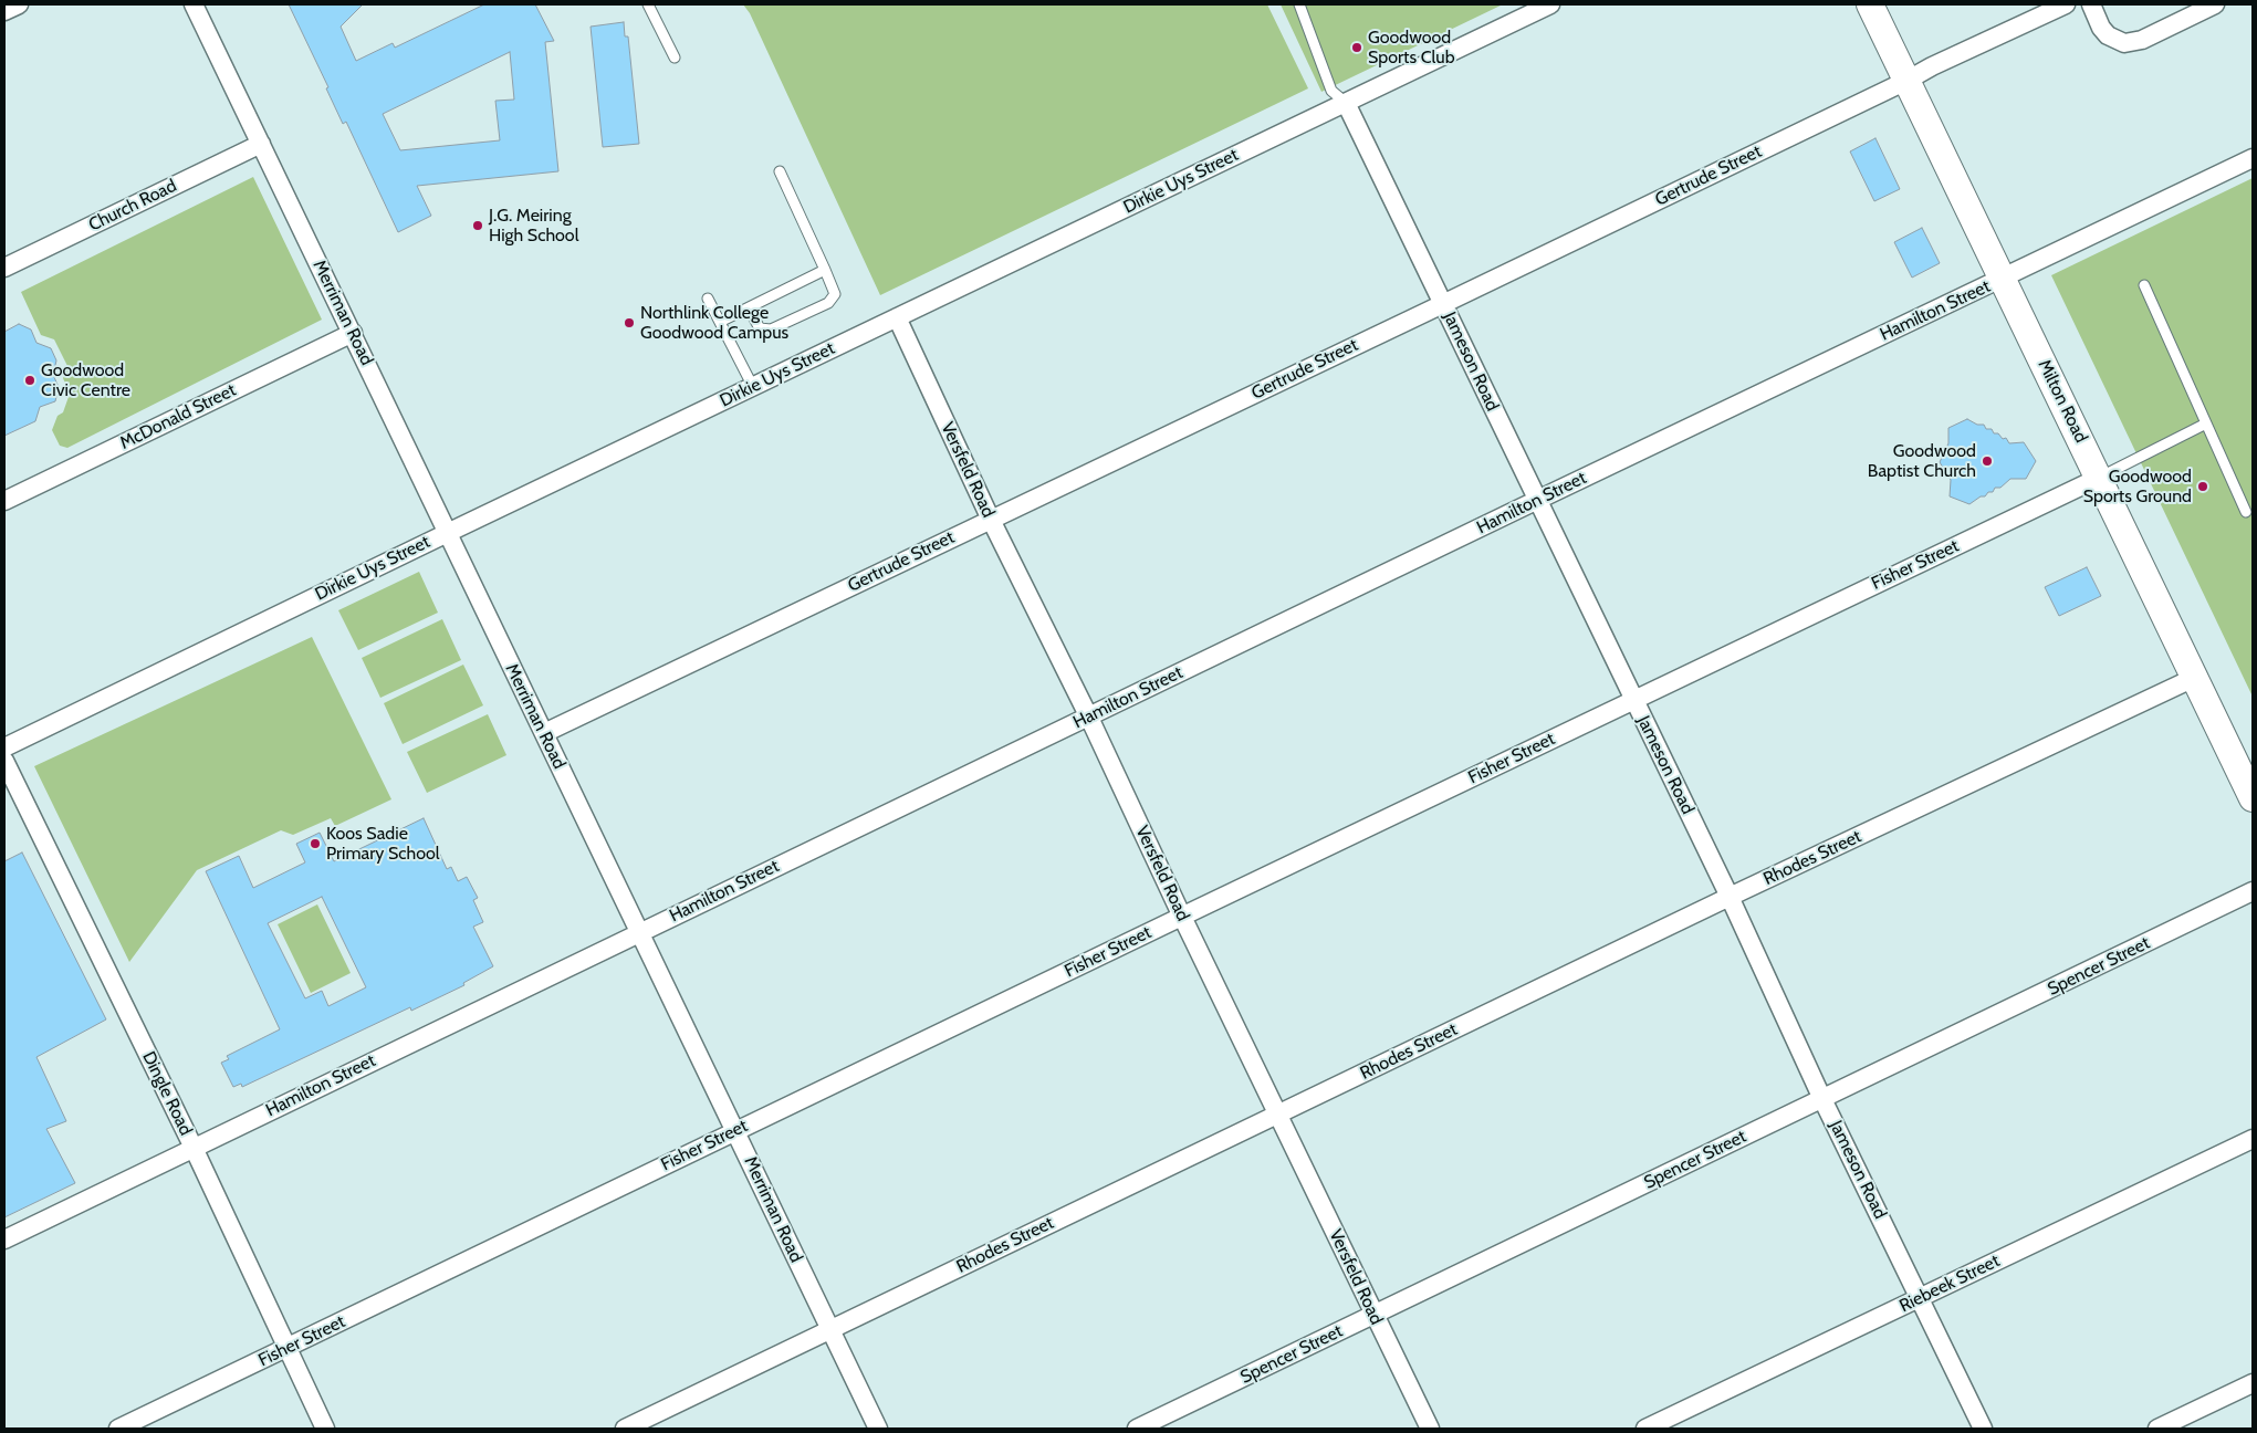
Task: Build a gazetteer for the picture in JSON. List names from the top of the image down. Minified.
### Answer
{"streets":{"street":["Gertrude Street","Dirkie Uys Street","Church Road","Hamilton Street","Merriman Road","Jameson Road","Milton Road","McDonald Street","Versfeld Road","Fisher Street","Rhodes Street","Spencer Street","Dingle Road","Riebeek Street"]},"crossings":[["Gertrude Street","Merriman Road"],["Gertrude Street","Jameson Road"],["Gertrude Street","Milton Road"],["Gertrude Street","Versfeld Road"],["Dirkie Uys Street","Merriman Road"],["Dirkie Uys Street","Jameson Road"],["Dirkie Uys Street","Versfeld Road"],["Church Road","Merriman Road"],["Hamilton Street","Merriman Road"],["Hamilton Street","Jameson Road"],["Hamilton Street","Milton Road"],["Hamilton Street","Versfeld Road"],["Hamilton Street","Dingle Road"],["Merriman Road","McDonald Street"],["Merriman Road","Fisher Street"],["Merriman Road","Rhodes Street"],["Jameson Road","Fisher Street"],["Jameson Road","Rhodes Street"],["Jameson Road","Spencer Street"],["Jameson Road","Riebeek Street"],["Milton Road","Fisher Street"],["Milton Road","Rhodes Street"],["Versfeld Road","Fisher Street"],["Versfeld Road","Rhodes Street"],["Versfeld Road","Spencer Street"],["Fisher Street","Dingle Road"]],"places":["Goodwood Sports Club","J.G. Meiring High School","Northlink College Goodwood Campus","Goodwood Civic Centre","Goodwood Baptist Church","Goodwood Sports Ground","Koos Sadie Primary School"]}
